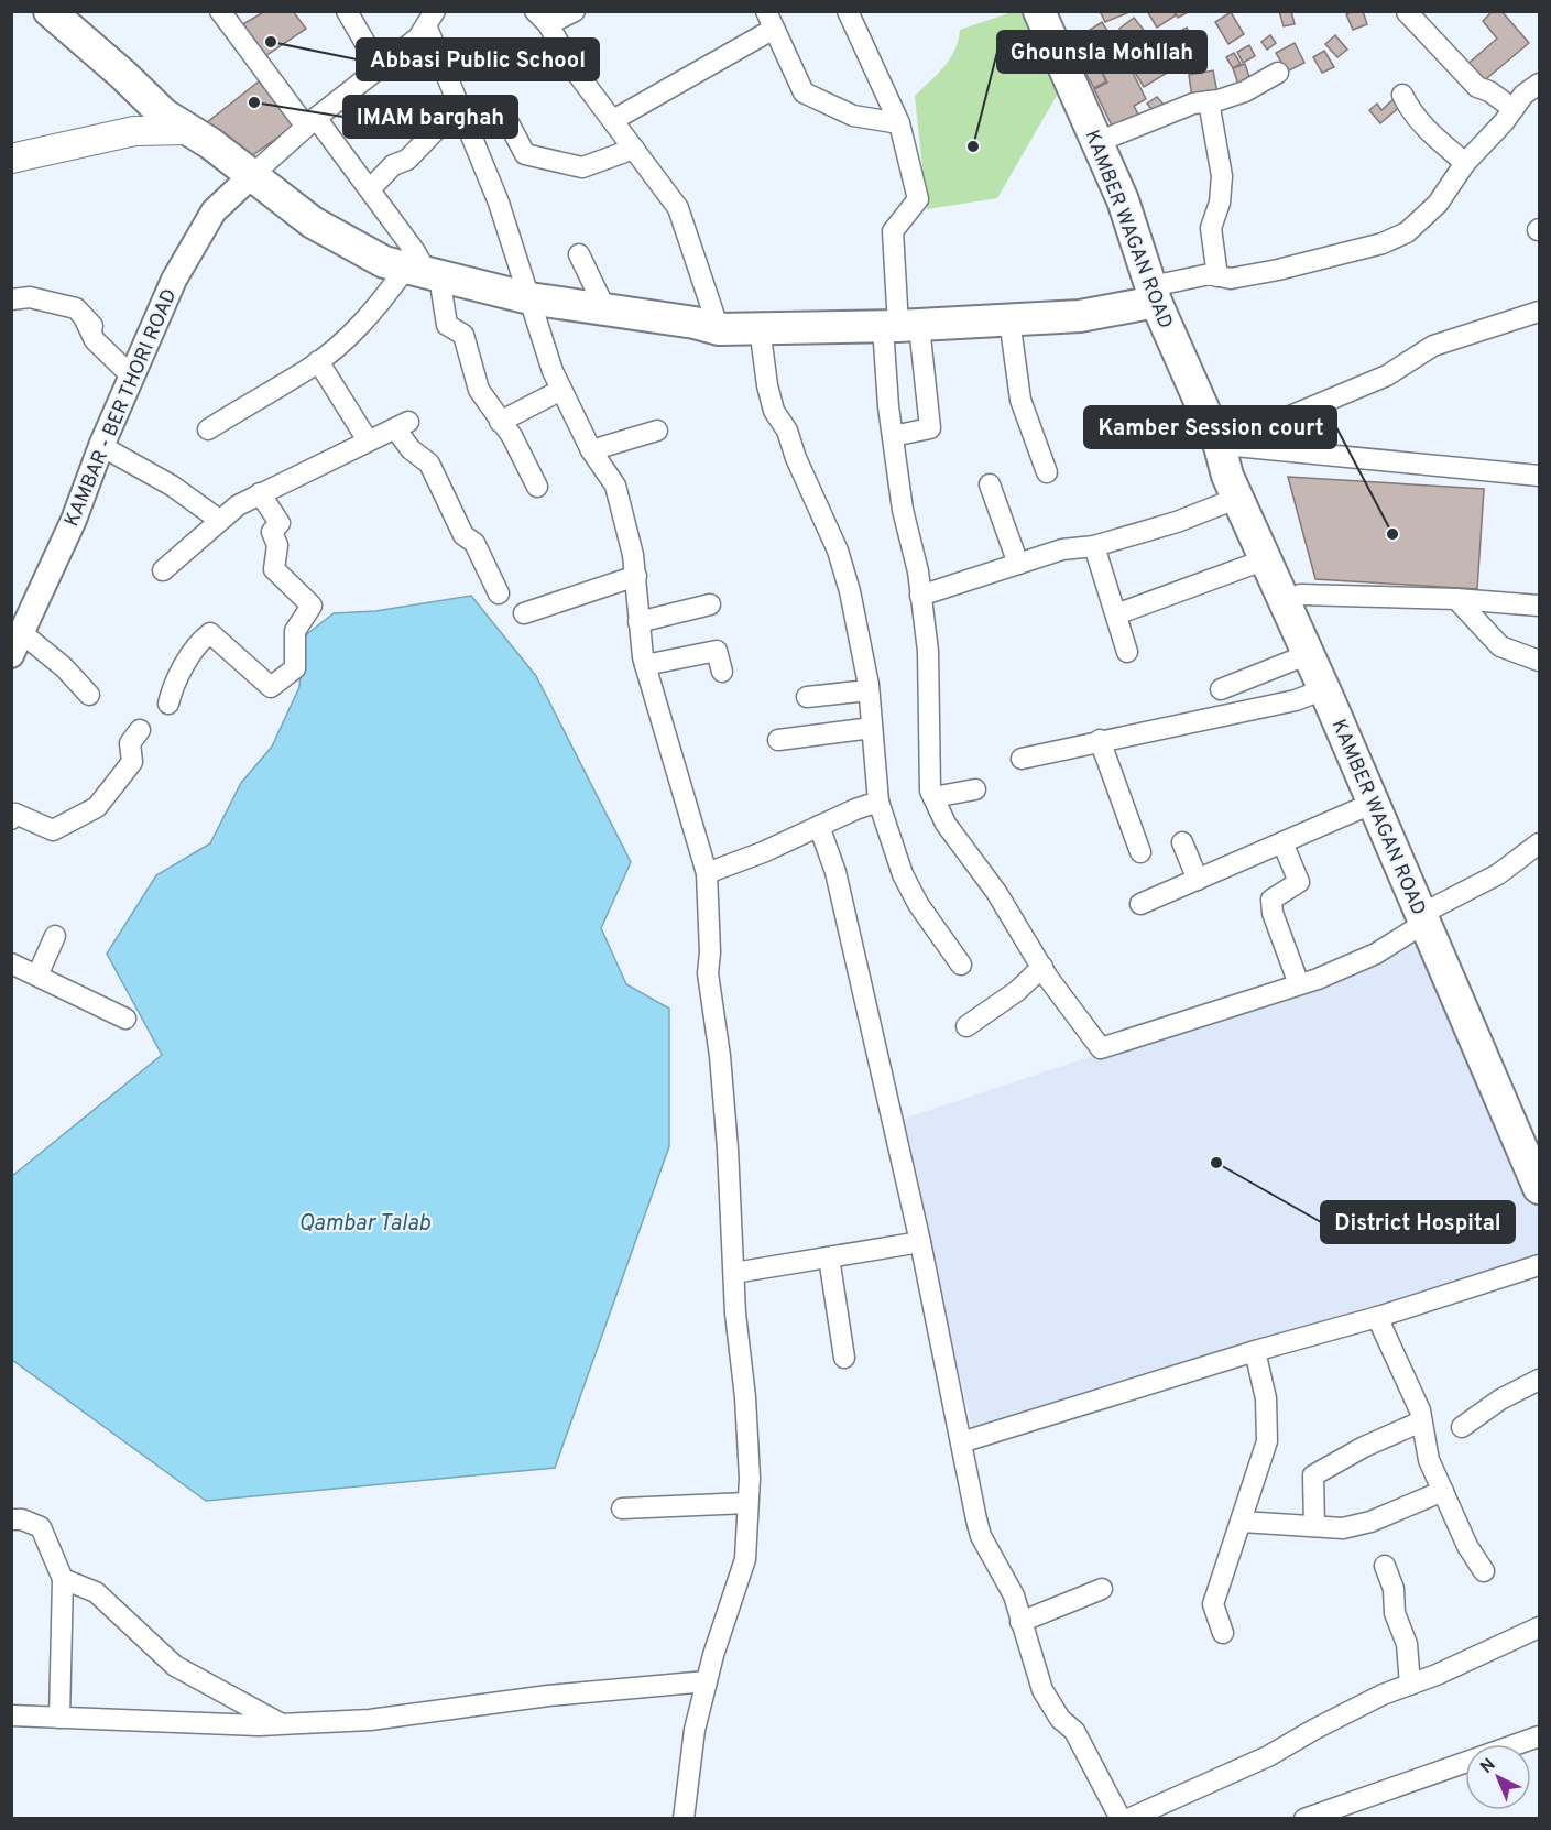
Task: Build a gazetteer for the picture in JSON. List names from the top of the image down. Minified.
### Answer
{"streets":{"main road":["KAMBER WAGAN ROAD"],"street":["KAMBAR - BER THORI ROAD"]},"water":["Qambar Talab"],"places":["Abbasi Public School","IMAM barghah","Ghounsla Mohllah","Kamber Session court","District Hospital"],"north":"top left"}
